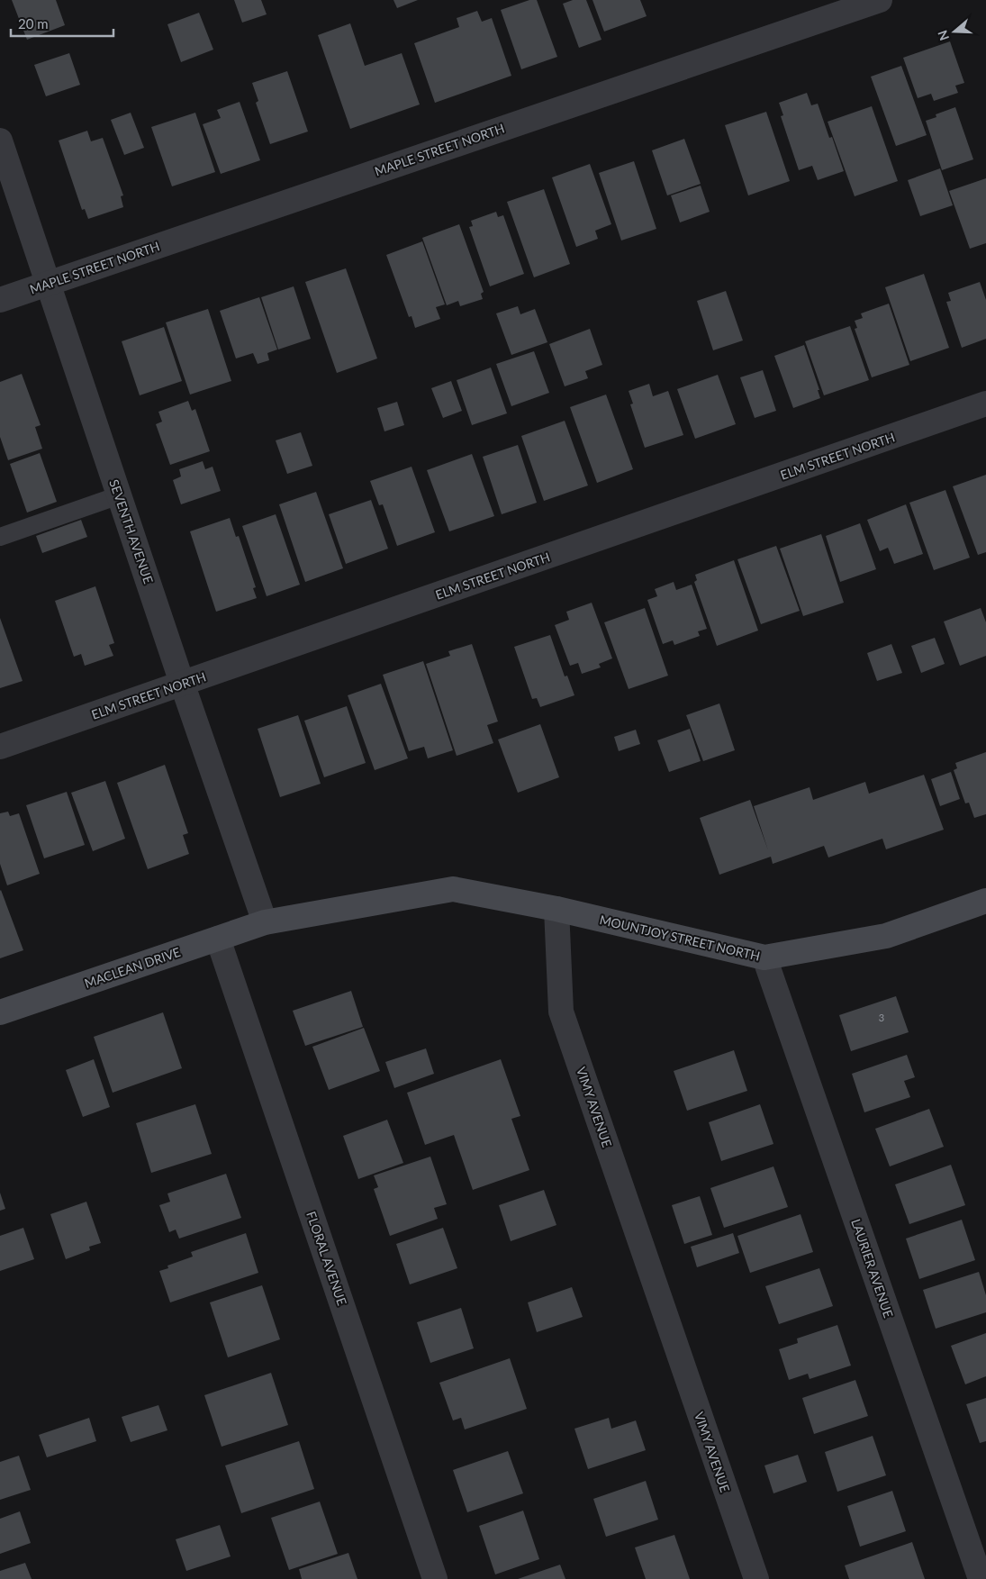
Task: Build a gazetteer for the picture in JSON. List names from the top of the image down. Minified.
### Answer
{"streets":{"street":["MAPLE STREET NORTH","ELM STREET NORTH","SEVENTH AVENUE","MOUNTJOY STREET NORTH","MACLEAN DRIVE","VIMY AVENUE","FLORAL AVENUE","LAURIER AVENUE"]},"crossings":[["MAPLE STREET NORTH","SEVENTH AVENUE"],["ELM STREET NORTH","SEVENTH AVENUE"],["SEVENTH AVENUE","MACLEAN DRIVE"],["MOUNTJOY STREET NORTH","VIMY AVENUE"],["MOUNTJOY STREET NORTH","LAURIER AVENUE"],["MACLEAN DRIVE","FLORAL AVENUE"]],"house_numbers":["3"],"scale_bar":"20 m","north":"left"}
